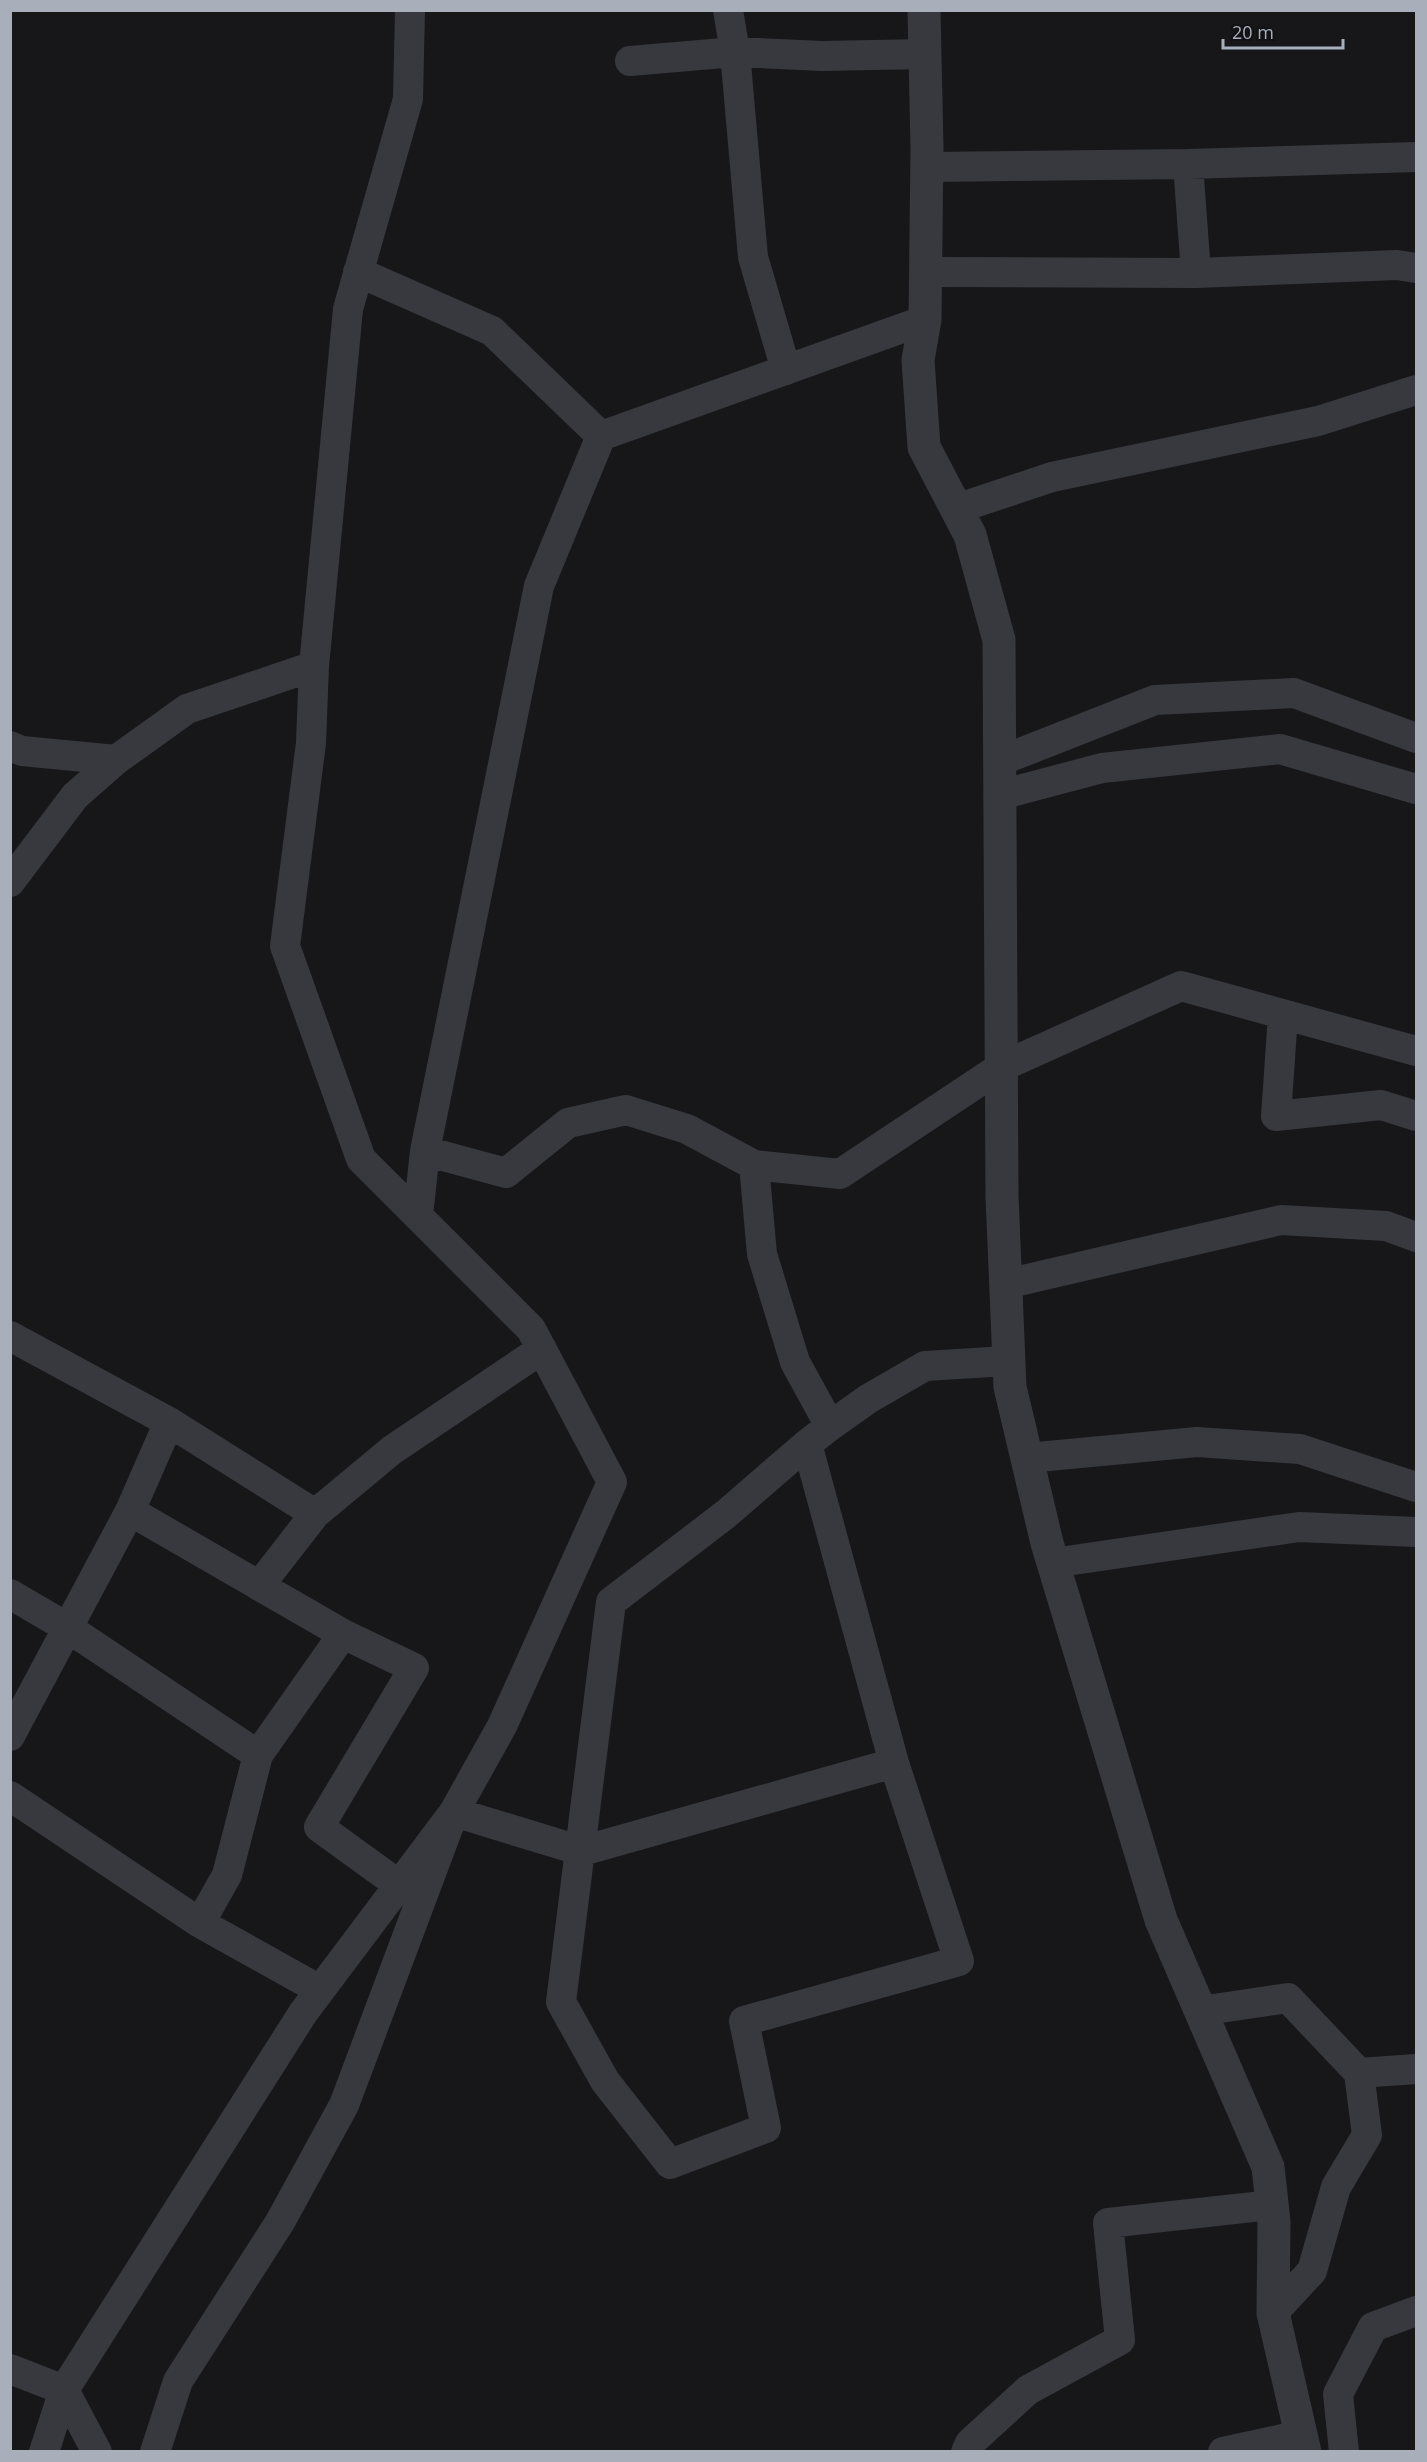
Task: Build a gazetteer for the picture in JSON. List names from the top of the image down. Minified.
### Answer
{"scale_bar":"20 m"}
